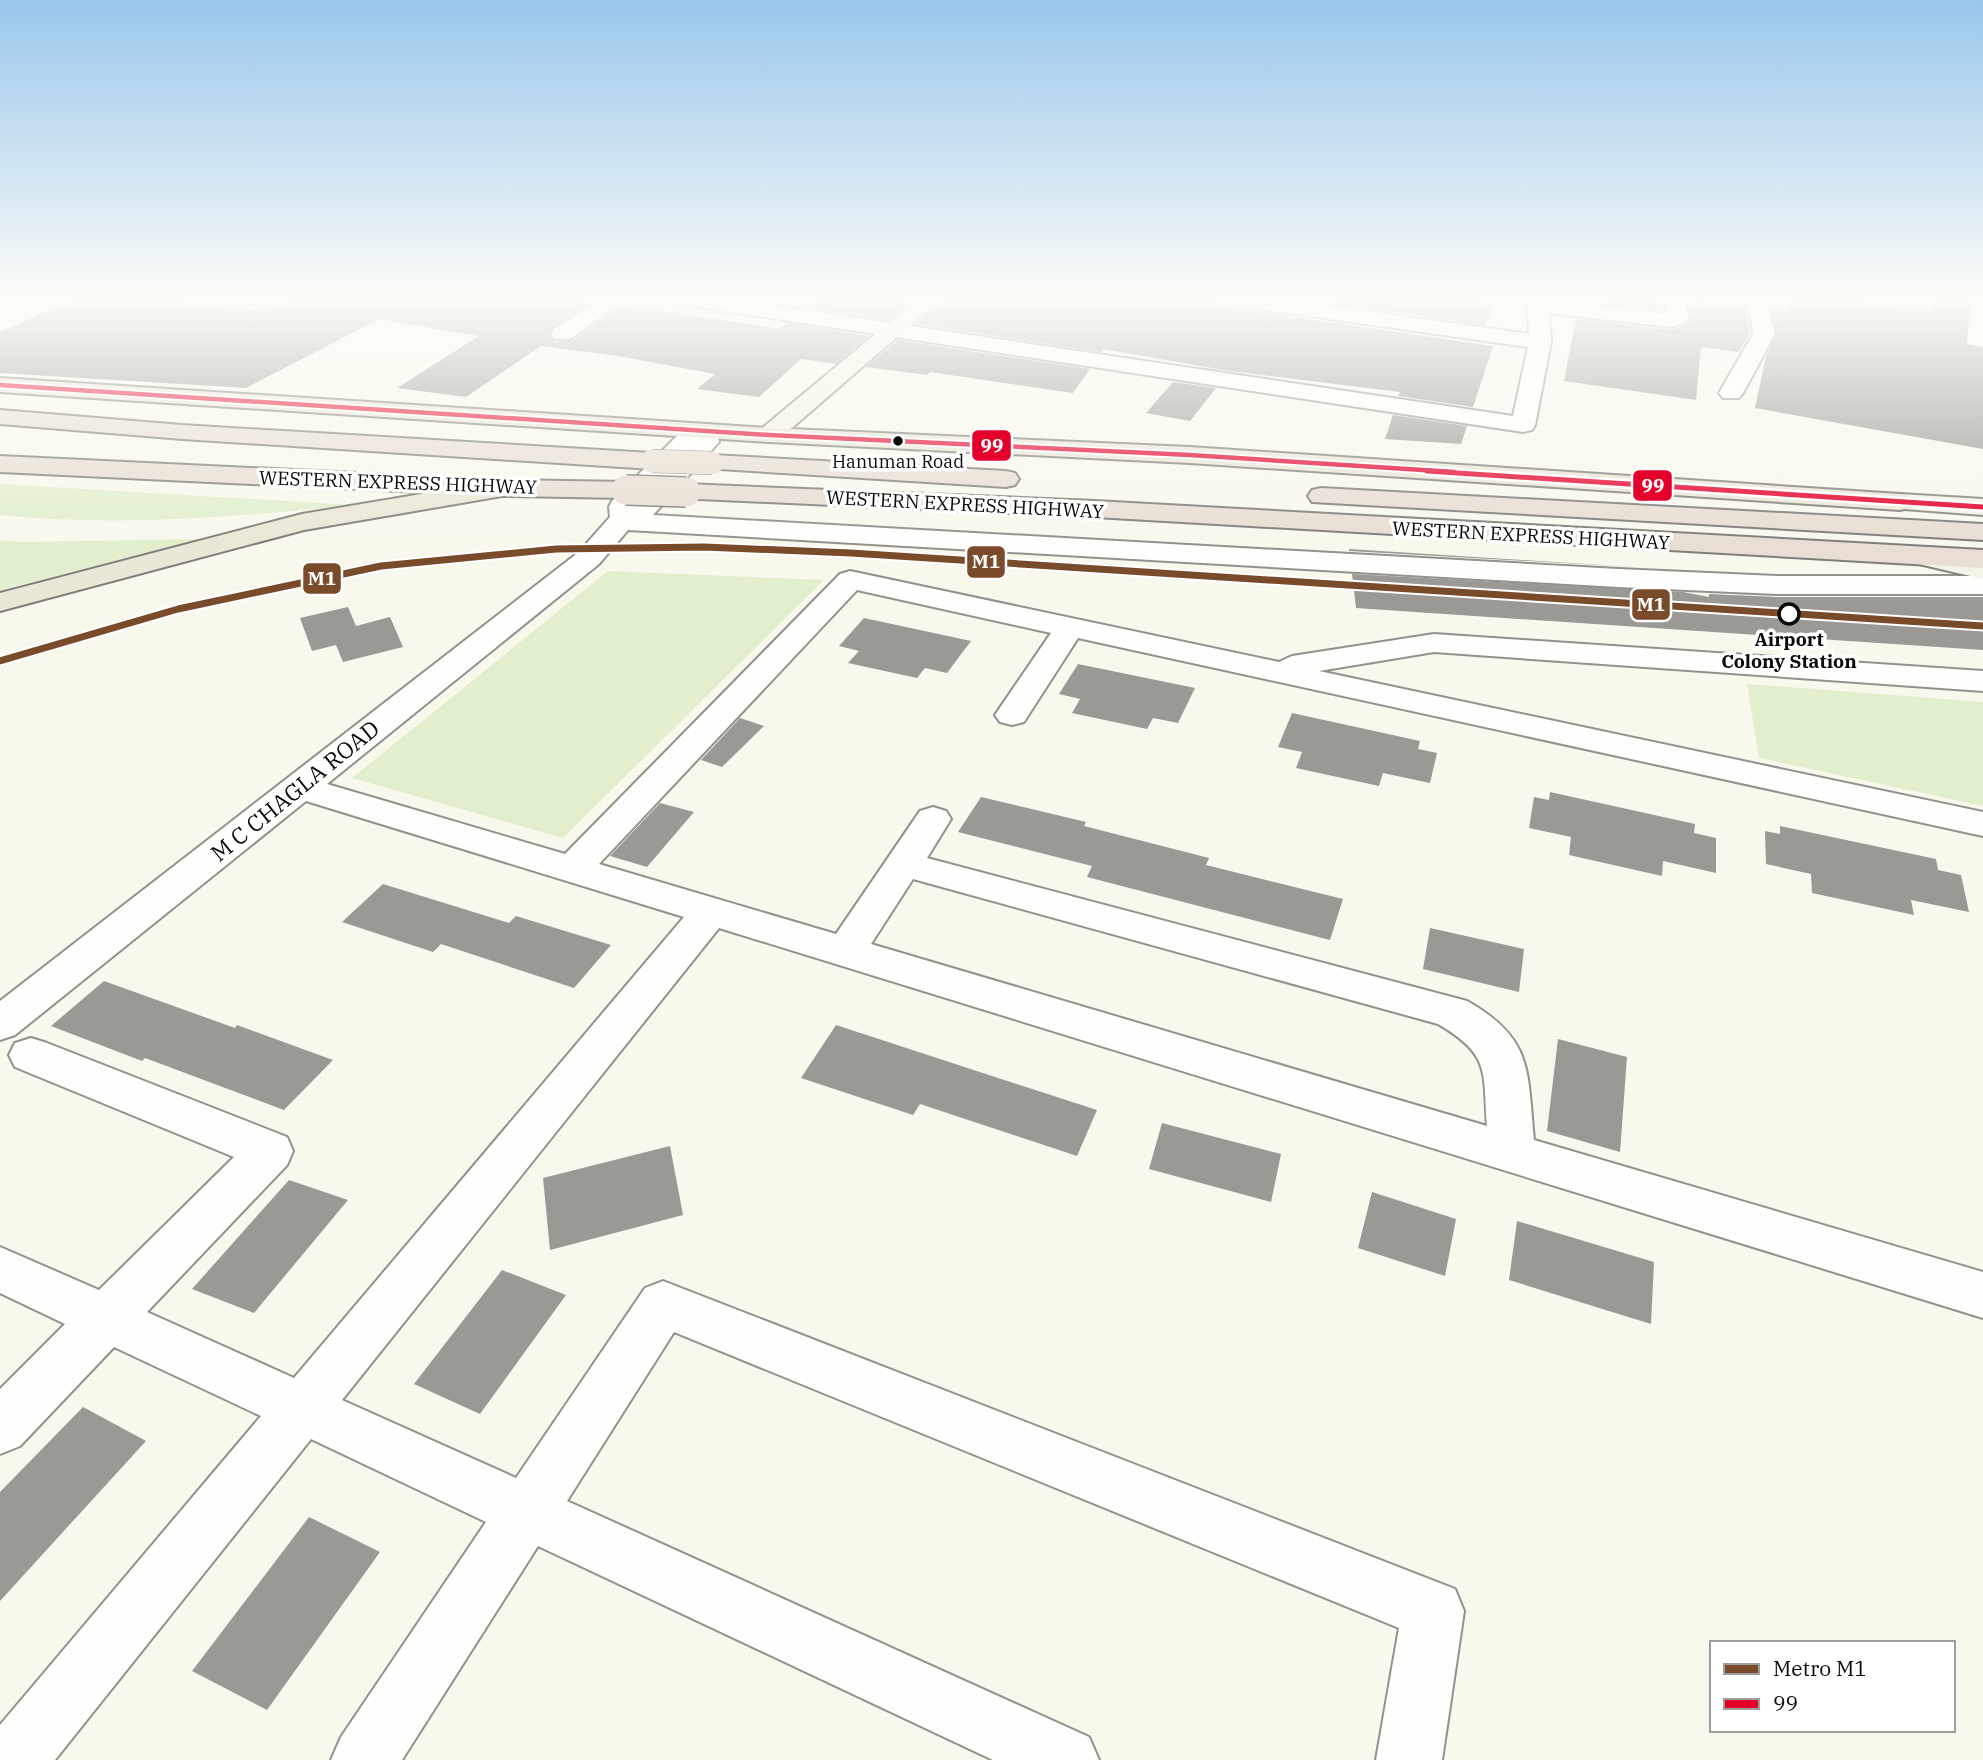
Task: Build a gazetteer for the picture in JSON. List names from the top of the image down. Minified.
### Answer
{"streets":{"highway":["WESTERN EXPRESS HIGHWAY"],"street":["M C CHAGLA ROAD"]},"places":["Hanuman Road","Airport Colony Station"],"lines":["transit line 99","metro line M1"],"legend":["Metro M1","99"]}
